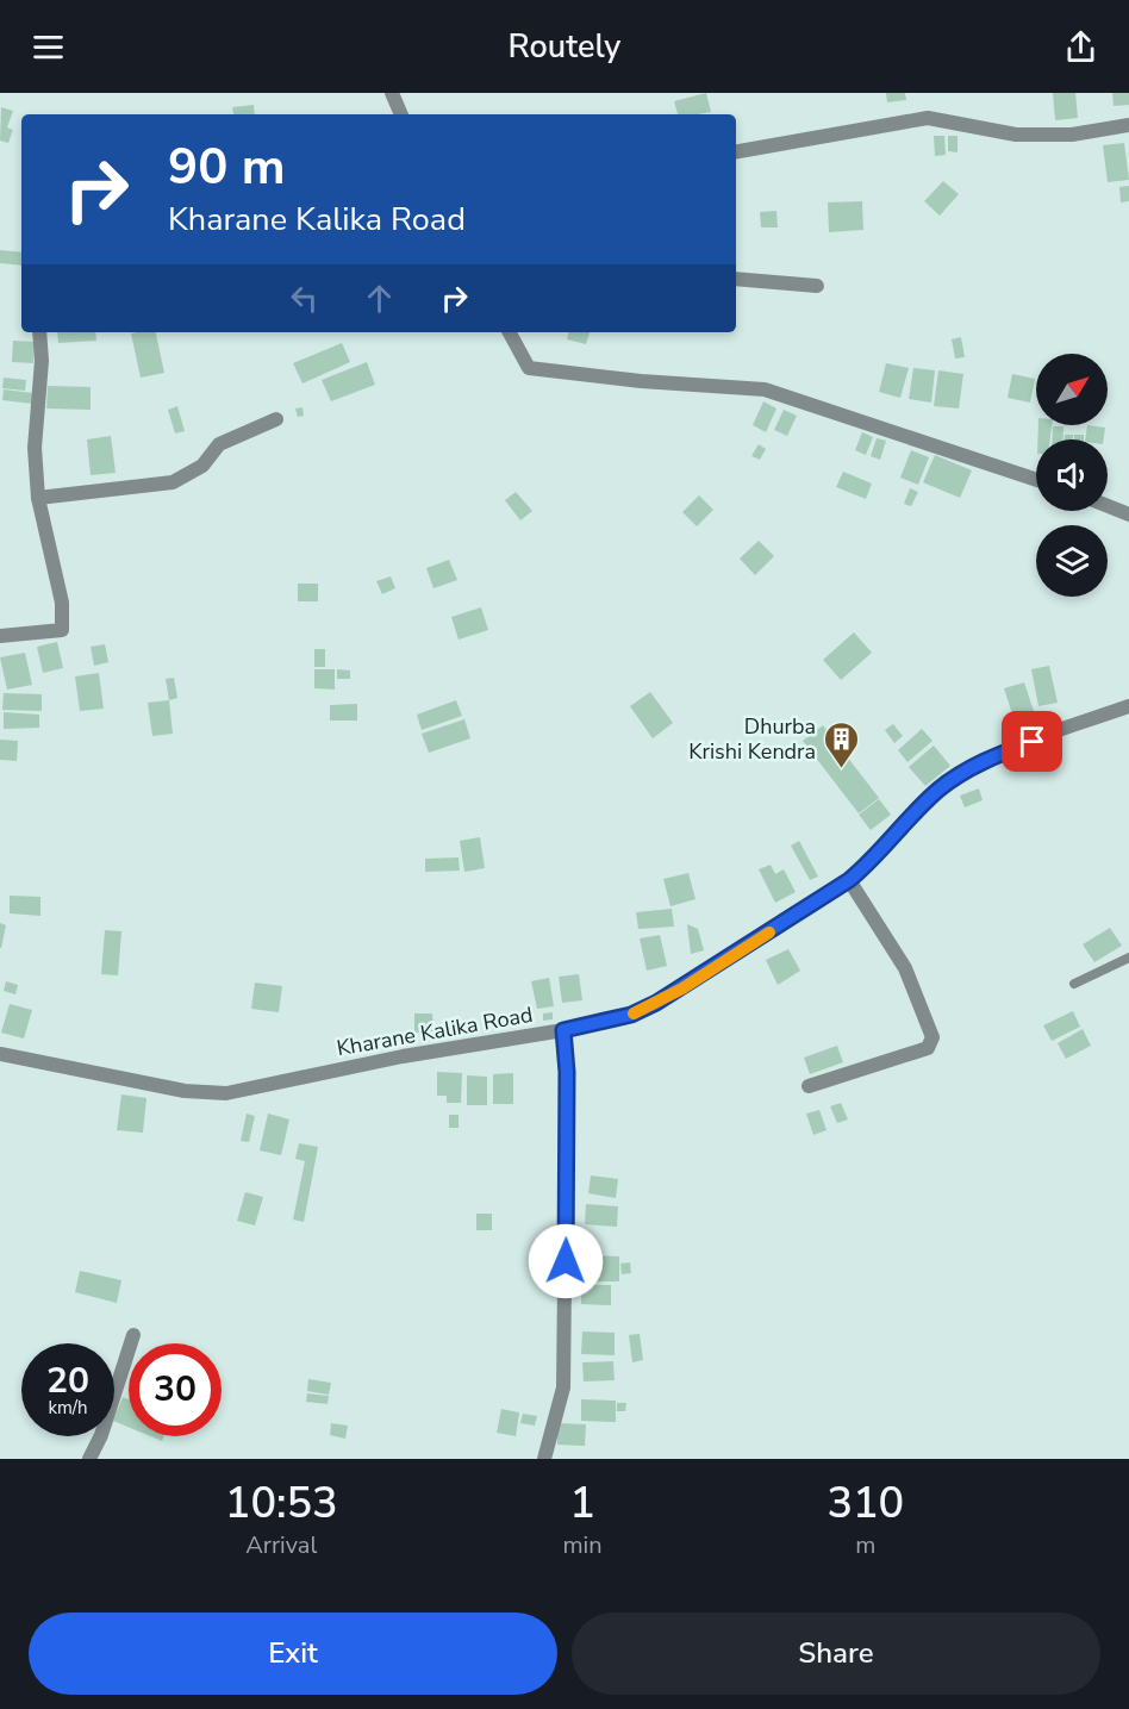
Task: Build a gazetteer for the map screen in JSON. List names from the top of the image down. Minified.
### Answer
{"streets":{"street":["Kharane Kalika Road"]},"places":{"building":["Dhurba Krishi Kendra"]},"north":"top right","page":{"header":"Routely","turn":["90 m","Kharane Kalika Road"],"speed":"20 km/h","limit":"30","eta":["10:53","Arrival","1","min","310","m"],"buttons":["Exit","Share"]}}
